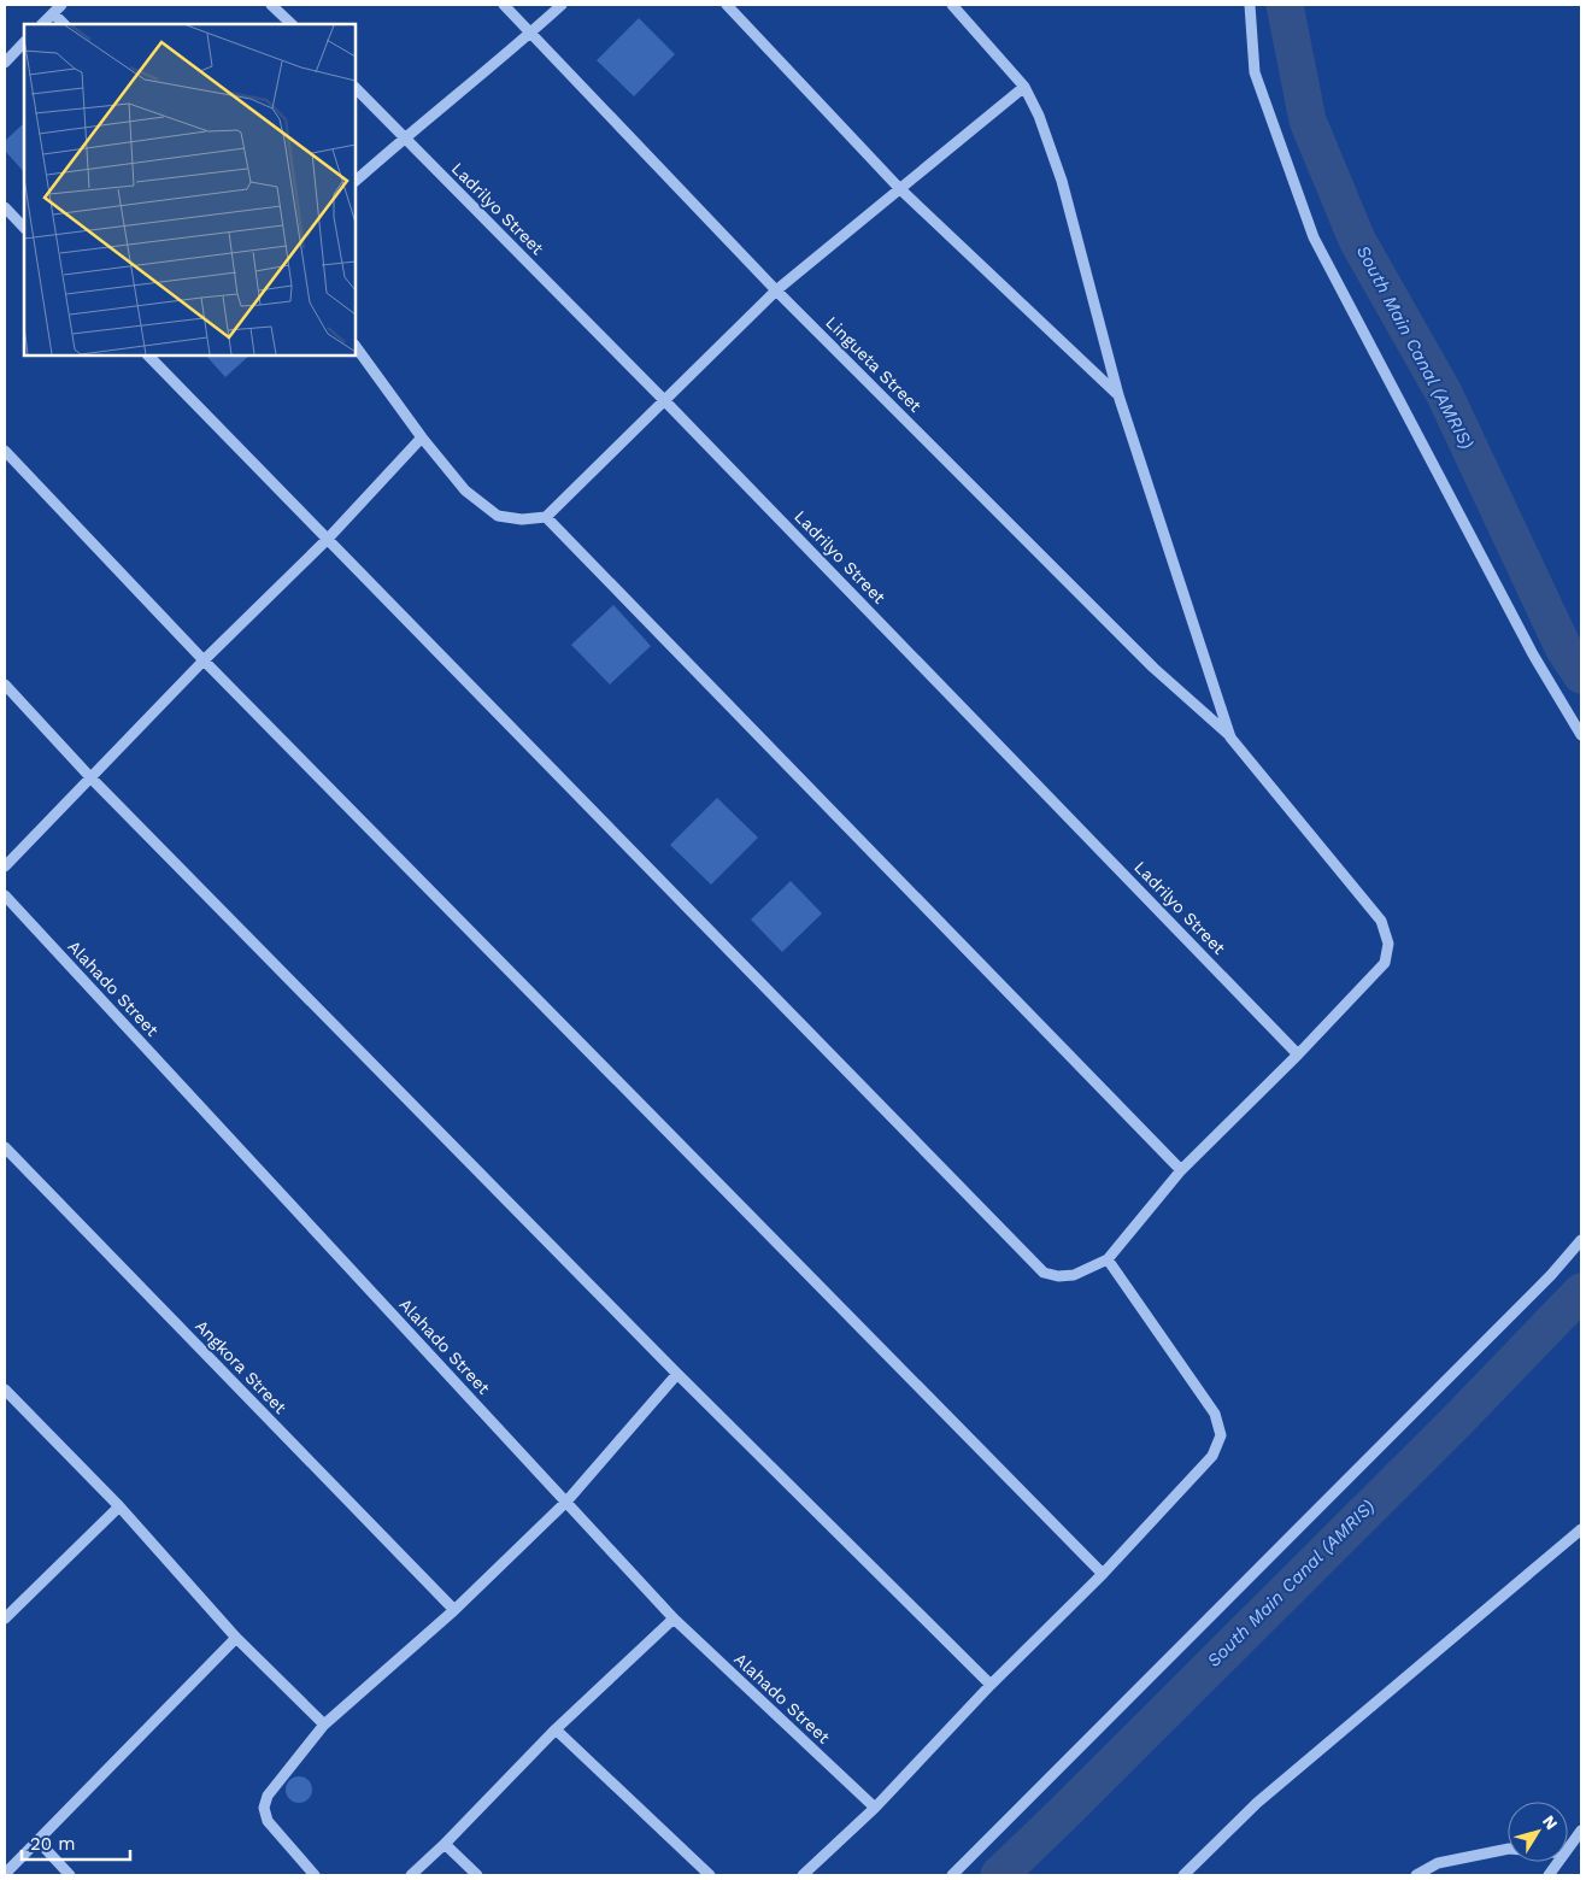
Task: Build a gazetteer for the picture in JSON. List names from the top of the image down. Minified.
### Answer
{"streets":{"street":["Ladrilyo Street","Lingueta Street","Alahado Street","Angkora Street"]},"water":["South Main Canal (AMRIS)"],"scale_bar":"20 m","north":"top right"}
